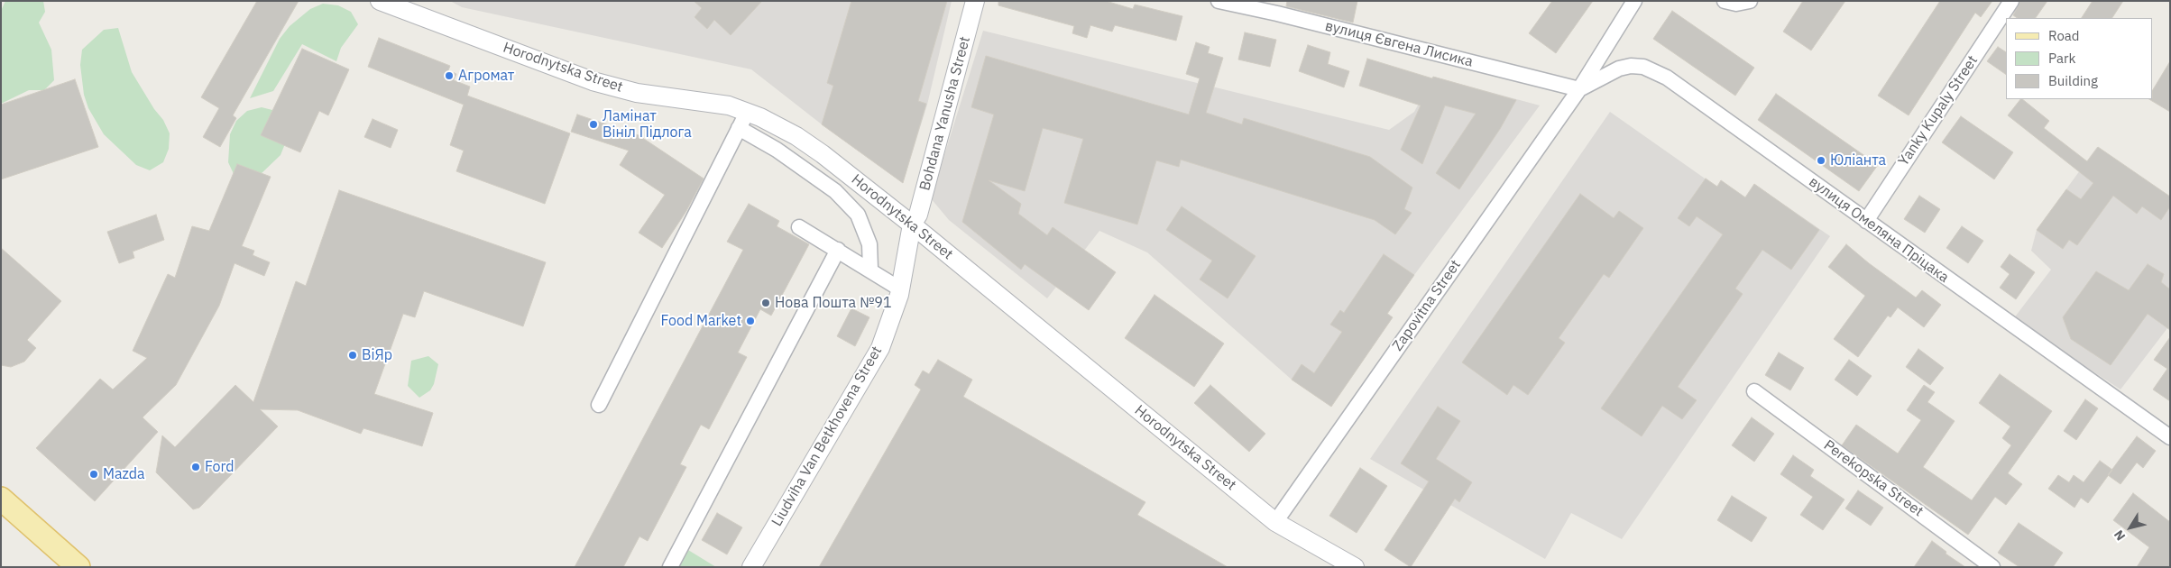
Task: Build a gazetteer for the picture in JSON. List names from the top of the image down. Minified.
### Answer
{"streets":{"street":["вулиця Євгена Лисика","Horodnytska Street","Yanky Kupaly Street","Bohdana Yanusha Street","вулиця Омеляна Пріцака","Zapovitna Street","Liudviha Van Betkhovena Street","Perekopska Street"]},"crossings":[["вулиця Євгена Лисика","вулиця Омеляна Пріцака"],["вулиця Євгена Лисика","Zapovitna Street"],["Horodnytska Street","Bohdana Yanusha Street"],["Horodnytska Street","Zapovitna Street"],["Horodnytska Street","Liudviha Van Betkhovena Street"],["Yanky Kupaly Street","вулиця Омеляна Пріцака"],["Bohdana Yanusha Street","Liudviha Van Betkhovena Street"],["вулиця Омеляна Пріцака","Zapovitna Street"]],"places":["Агромат","Ламінат Вініл Підлога","Юліанта","Нова Пошта №91","Food Market","ВіЯр","Ford","Mazda"],"legend":["Road","Park","Building"],"north":"bottom left"}
